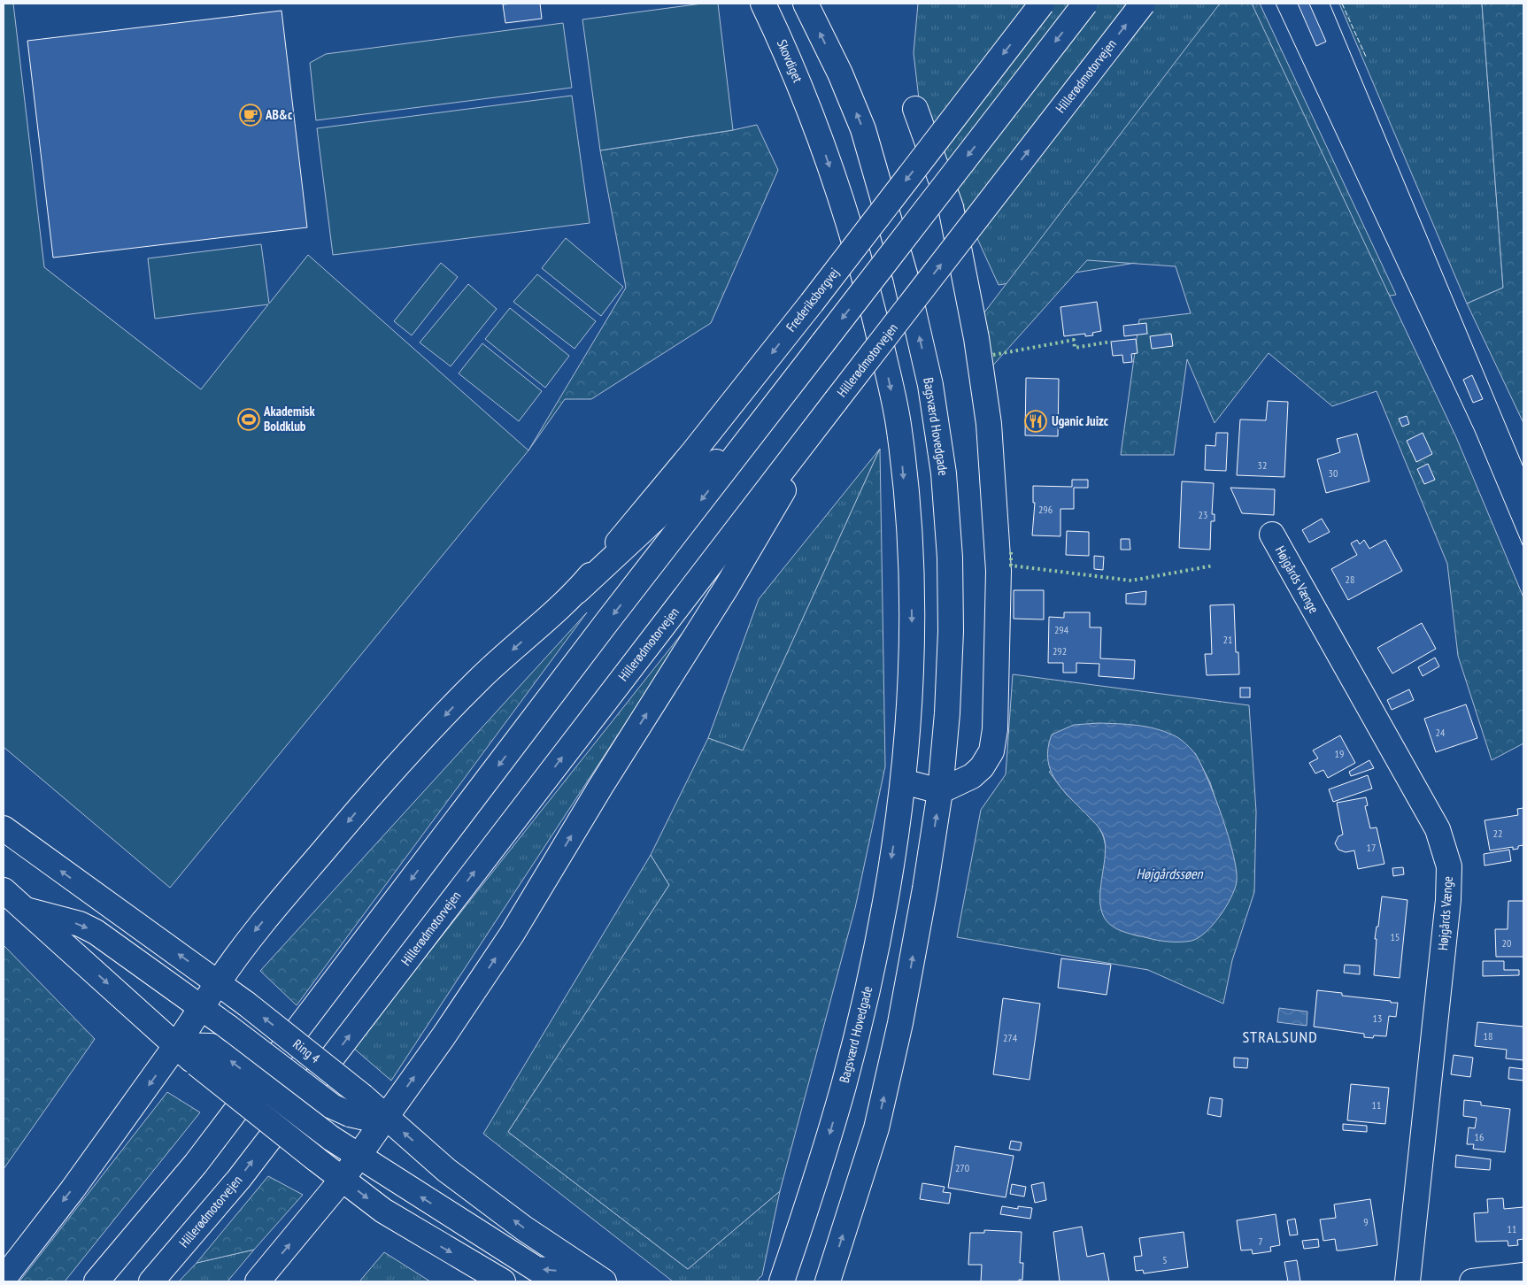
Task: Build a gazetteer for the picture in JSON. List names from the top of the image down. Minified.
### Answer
{"streets":{"main road":["Skovdiget","Hillerødmotorvejen","Frederiksborgvej","Bagsværd Hovedgade","Højgårds Vænge","Ring 4"]},"crossings":[["Skovdiget","Bagsværd Hovedgade"]],"districts":["STRALSUND"],"water":["Højgårdssøen"],"places":{"cafe":["AB&c"],"sports":["Akademisk Boldklub"],"restaurant":["Uganic Juizc"]},"house_numbers":["32","30","296","23","28","294","21","292","24","19","22","17","15","20","13","18","274","11","16","270","9","11","7","5"]}
